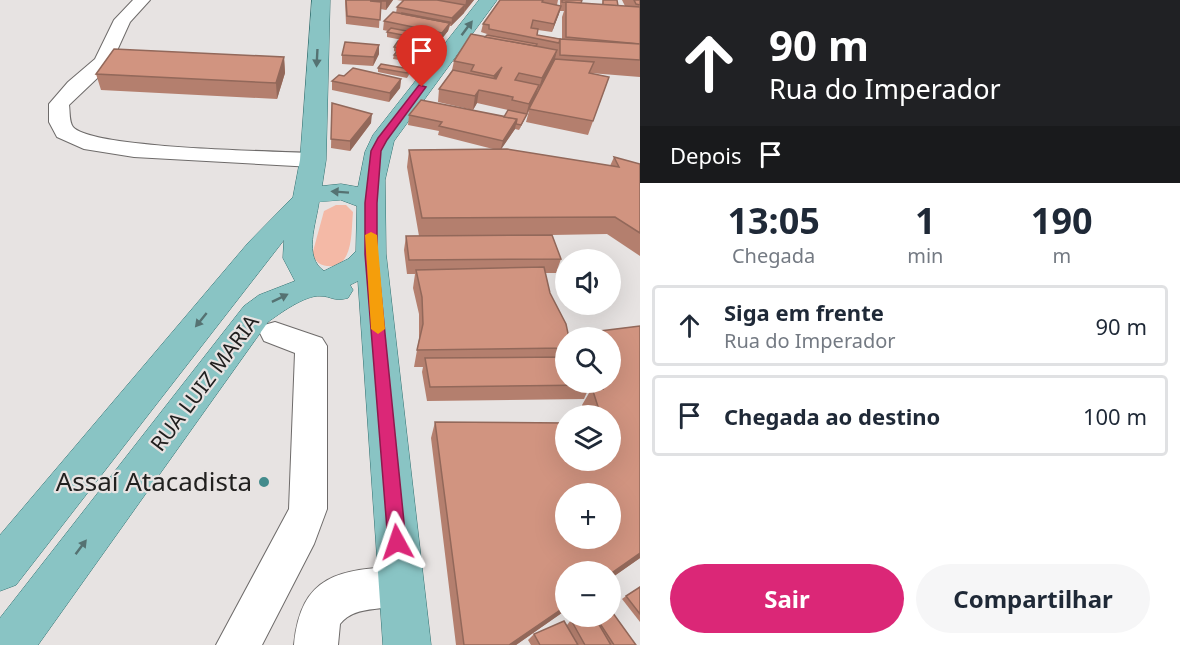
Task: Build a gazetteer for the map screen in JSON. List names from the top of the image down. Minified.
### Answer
{"streets":{"main road":["RUA LUIZ MARIA"]},"places":["Assaí Atacadista"],"page":{"turn":["90 m","Rua do Imperador"],"then":"Depois","eta":["13:05","Chegada","1","min","190","m"],"map_buttons":["+","−"],"list":[{"name":"Siga em frente","note":"Rua do Imperador","value":"90 m"},{"name":"Chegada ao destino","value":"100 m"}],"buttons":["Sair","Compartilhar"]}}
